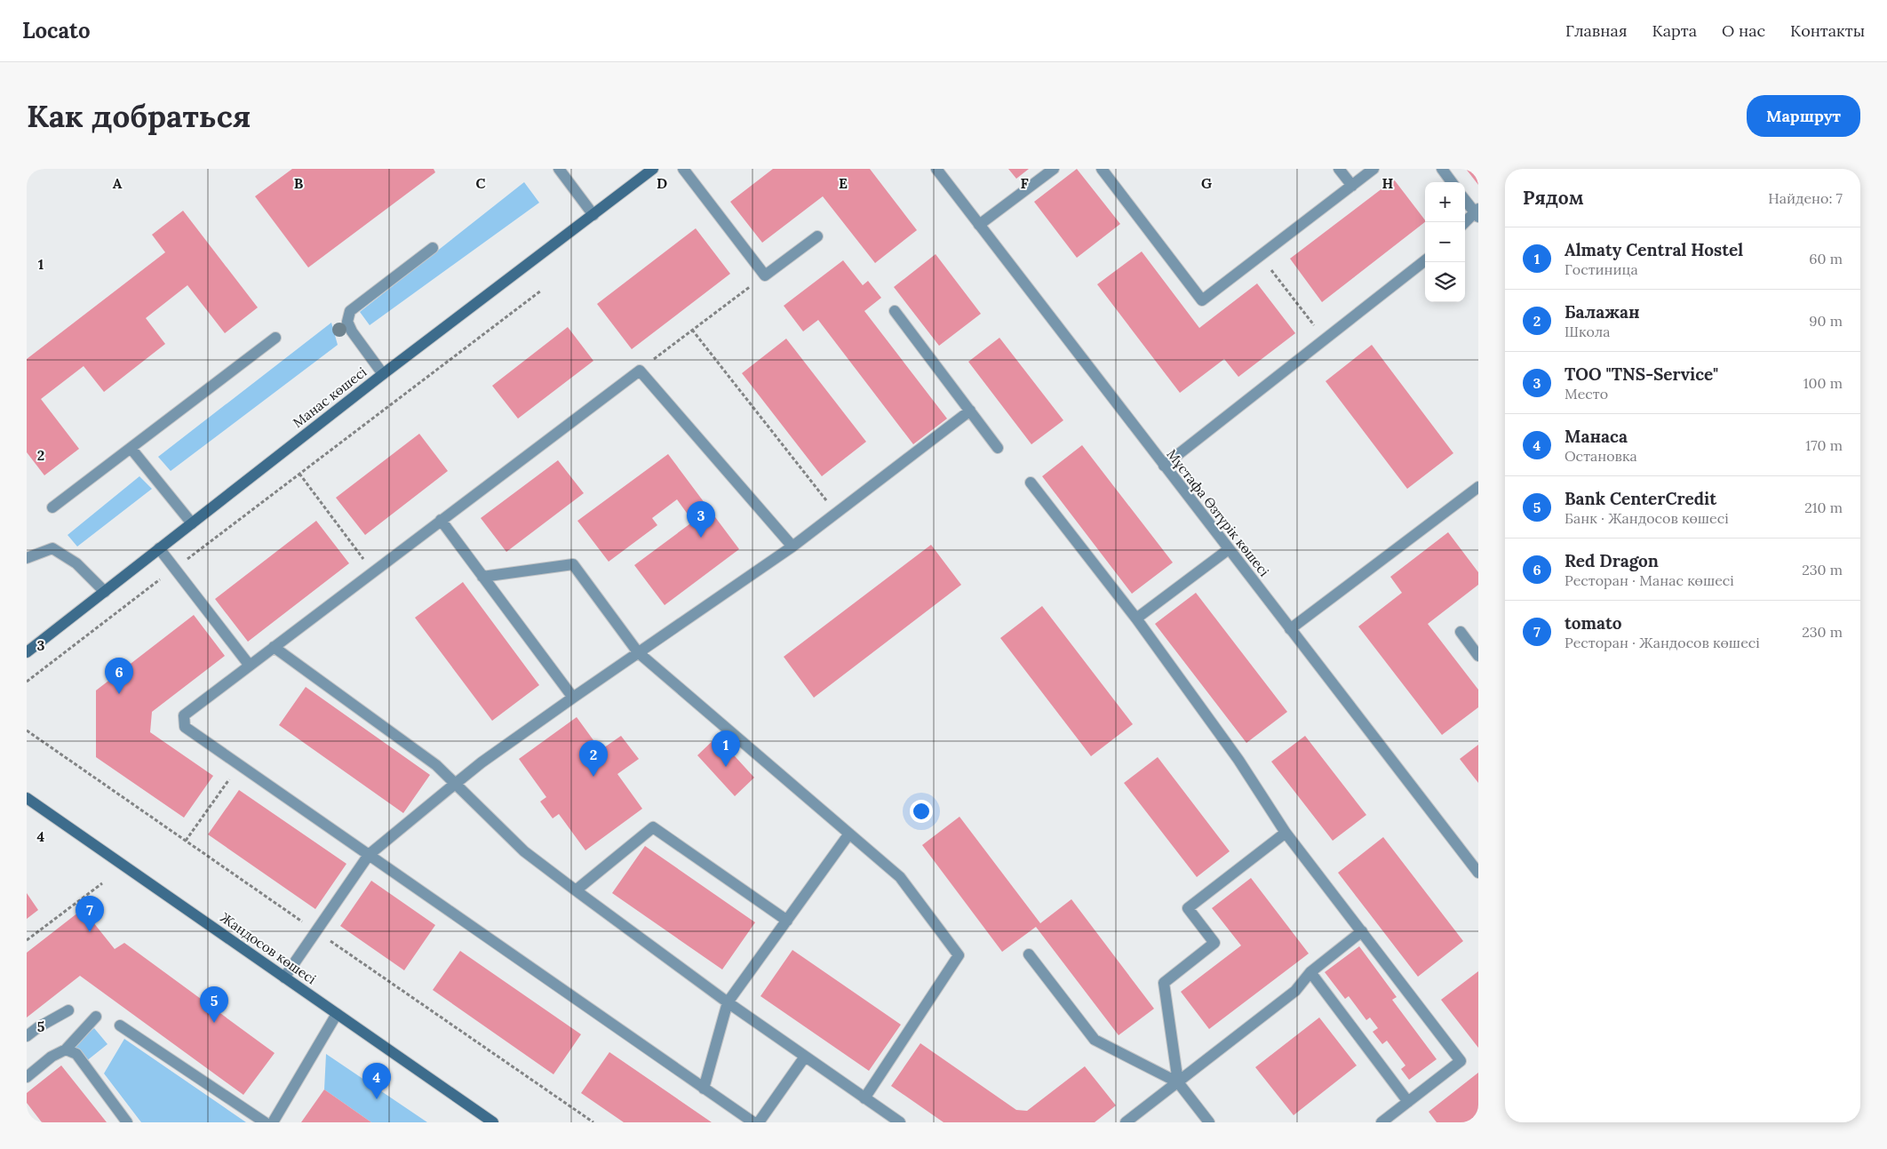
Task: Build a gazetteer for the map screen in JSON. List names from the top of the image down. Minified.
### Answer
{"streets":{"street":["Манас көшесі","Мұстафа Өзтүрік көшесі","Жандосов көшесі"]},"page":{"header":"Locato","nav":["Главная","Карта","О нас","Контакты"],"buttons":"Маршрут","title":"Как добраться","heading":["Рядом","Найдено: 7"],"map_buttons":["+","−"],"list":[{"mark":"1","name":"Almaty Central Hostel","note":"Гостиница","value":"60 m"},{"mark":"2","name":"Балажан","note":"Школа","value":"90 m"},{"mark":"3","name":"ТОО \"TNS-Service\"","note":"Место","value":"100 m"},{"mark":"4","name":"Манаса","note":"Остановка","value":"170 m"},{"mark":"5","name":"Bank CenterCredit","note":"Банк · Жандосов көшесі","value":"210 m"},{"mark":"6","name":"Red Dragon","note":"Ресторан · Манас көшесі","value":"230 m"},{"mark":"7","name":"tomato","note":"Ресторан · Жандосов көшесі","value":"230 m"}],"pins":["3","6","1","2","7","5","4"]},"grid":{"columns":["A","B","C","D","E","F","G","H"],"rows":["1","2","3","4","5"]}}
